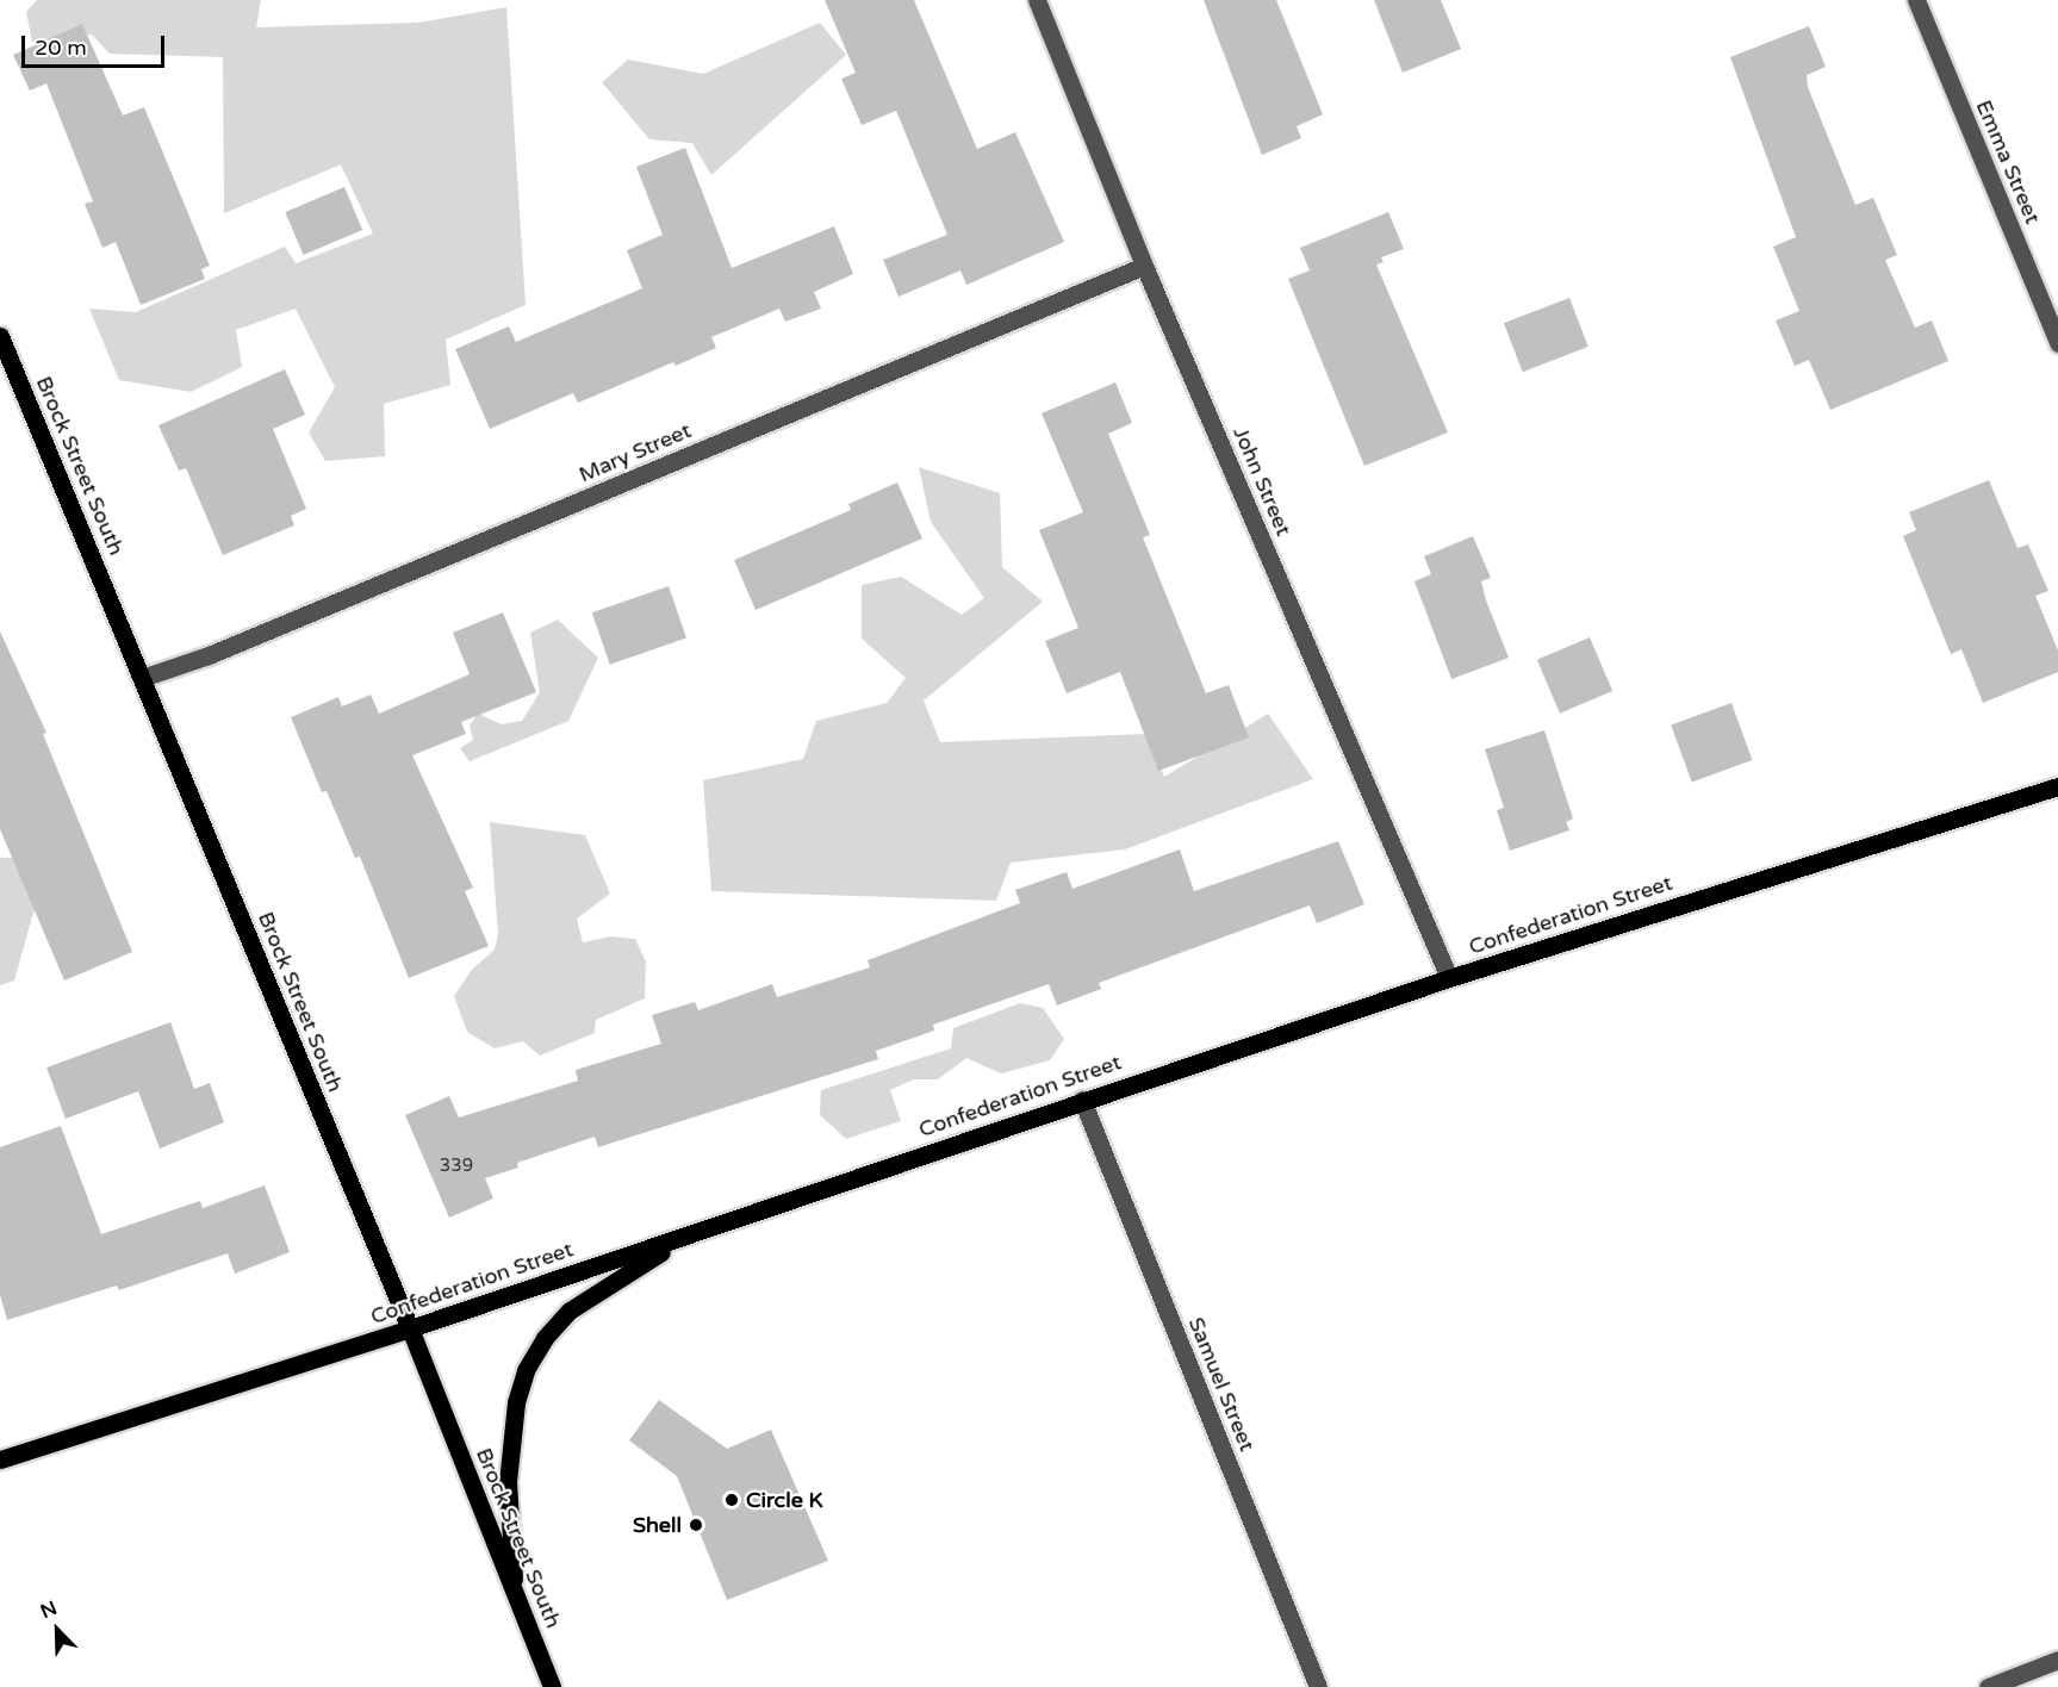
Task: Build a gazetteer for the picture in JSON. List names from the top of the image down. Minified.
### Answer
{"streets":{"main road":["Brock Street South","Confederation Street"],"street":["Emma Street","Mary Street","John Street","Samuel Street"]},"crossings":[["Mary Street","Brock Street South"],["Mary Street","John Street"],["Brock Street South","Confederation Street"],["John Street","Confederation Street"],["Confederation Street","Samuel Street"]],"places":["Circle K","Shell"],"house_numbers":["339"],"scale_bar":"20 m","north":"top left"}
